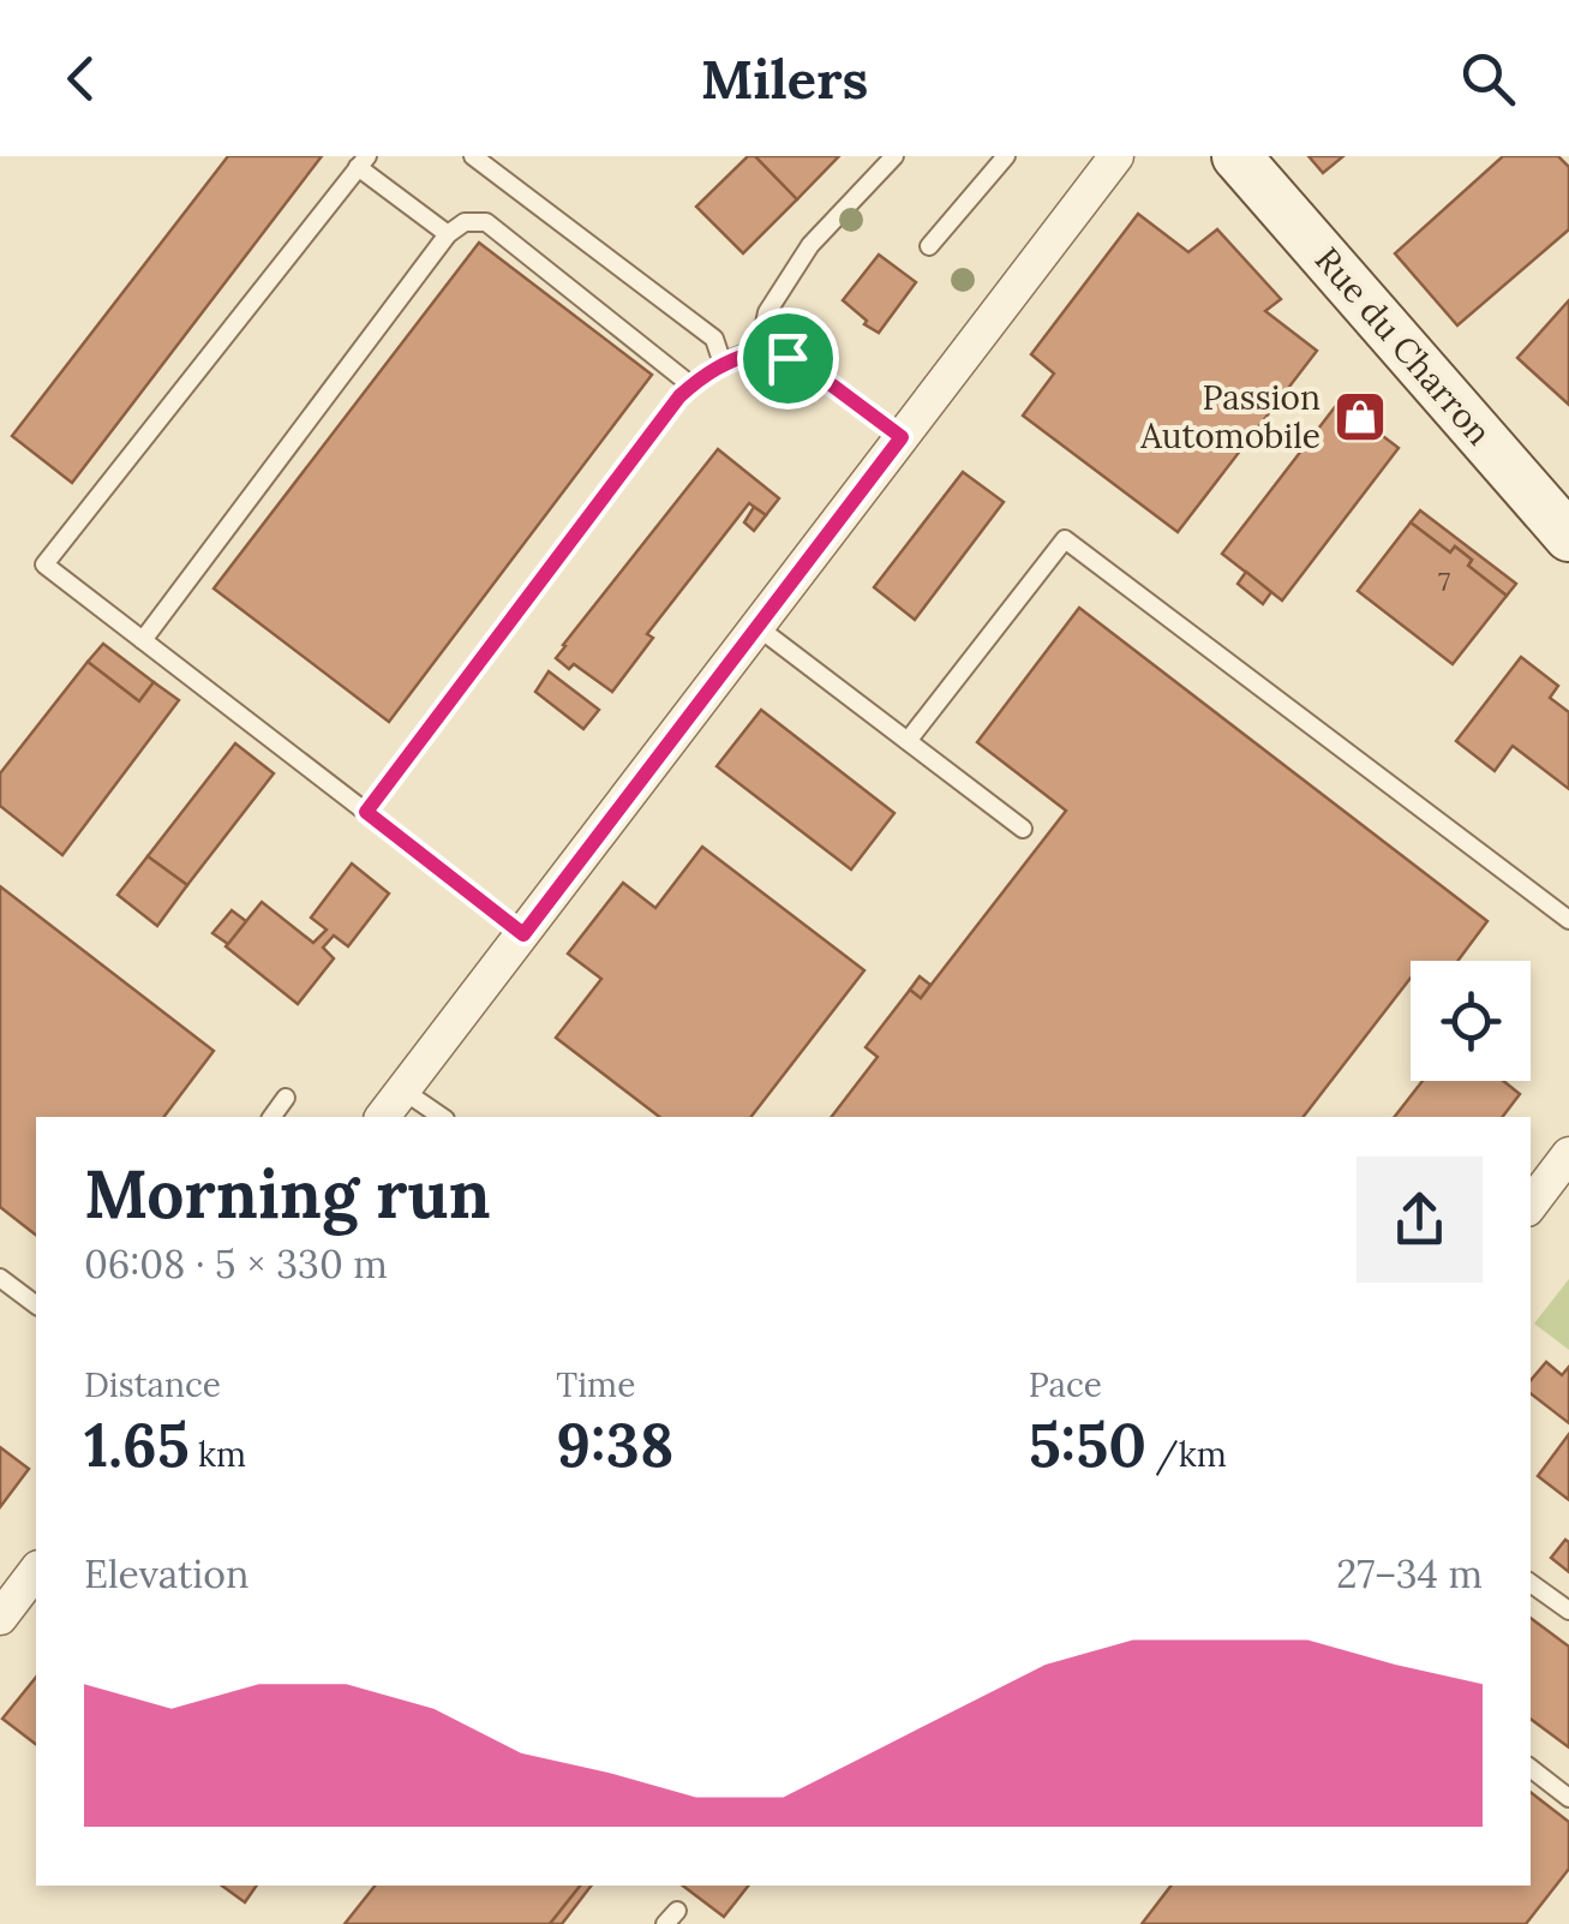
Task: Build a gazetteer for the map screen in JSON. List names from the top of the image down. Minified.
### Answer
{"streets":{"street":["Rue du Charron"]},"places":{"shop":["Passion Automobile"]},"house_numbers":["7"],"page":{"header":"Milers","heading":["Morning run","06:08 · 5 × 330 m"],"stats":[["Distance","1.65 km"],["Time","9:38"],["Pace","5:50 /km"]],"chart":["Elevation","27–34 m"]}}
